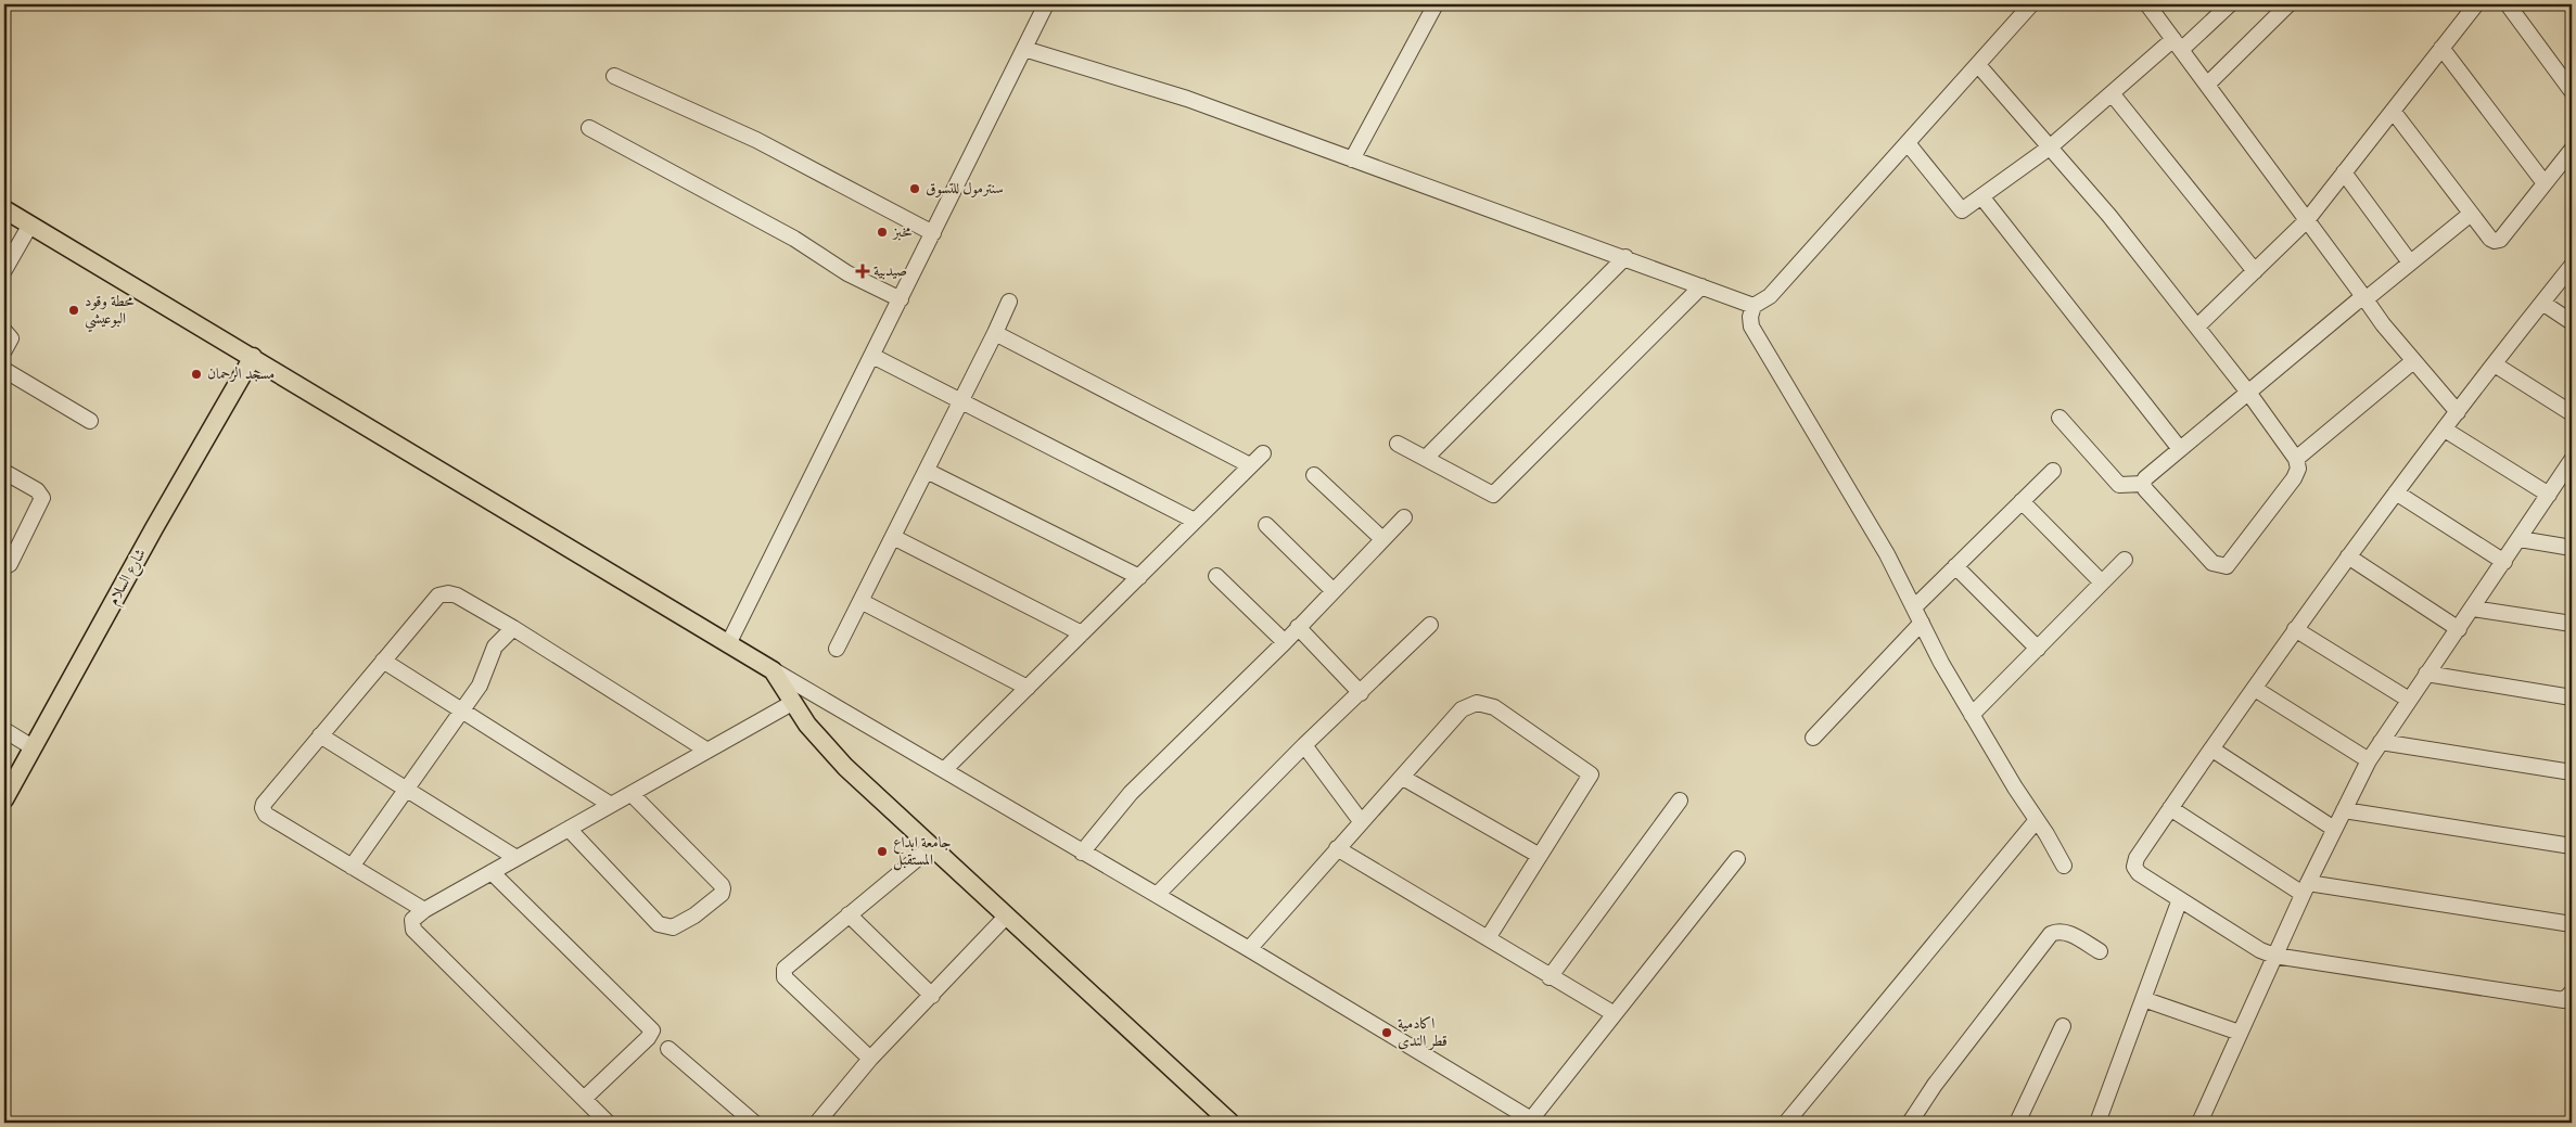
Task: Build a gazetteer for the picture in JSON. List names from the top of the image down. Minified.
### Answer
{"streets":{"main road":["شارع السلام"]},"places":{"other":["سنترمول للتسوق","مخبز","محطة وقود البوعيشي","مسجد الرحمان","جامعة ابداع المستقبل","اكادمية قطر الندى"],"health":["صيدبية"]}}
